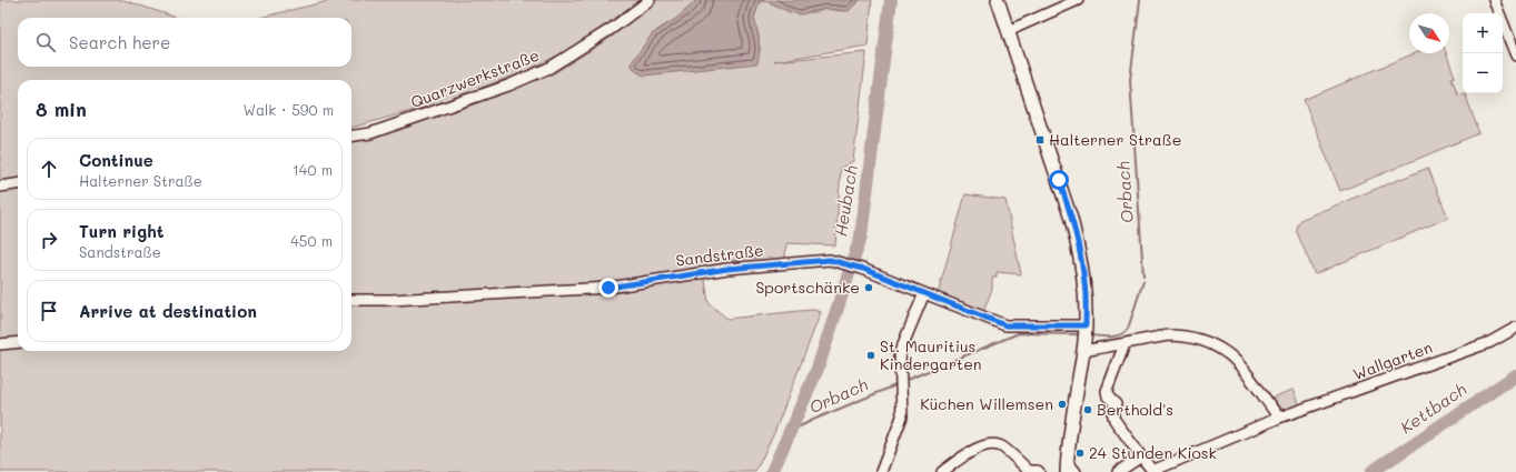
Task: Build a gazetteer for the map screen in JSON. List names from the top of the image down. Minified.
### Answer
{"streets":{"street":["Quarzwerkstraße","Sandstraße","Wallgarten"]},"water":["Orbach","Heubach","Kettbach"],"places":{"transit":["Halterner Straße"],"other":["Sportschänke","St. Mauritius Kindergarten","Küchen Willemsen","Berthold's","24 Stunden Kiosk"]},"north":"bottom right","page":{"map_buttons":["+","−"],"search":"Search here","heading":["8 min","Walk · 590 m"],"list":[["Continue","Halterner Straße","140 m"],["Turn right","Sandstraße","450 m"],"Arrive at destination"]}}
